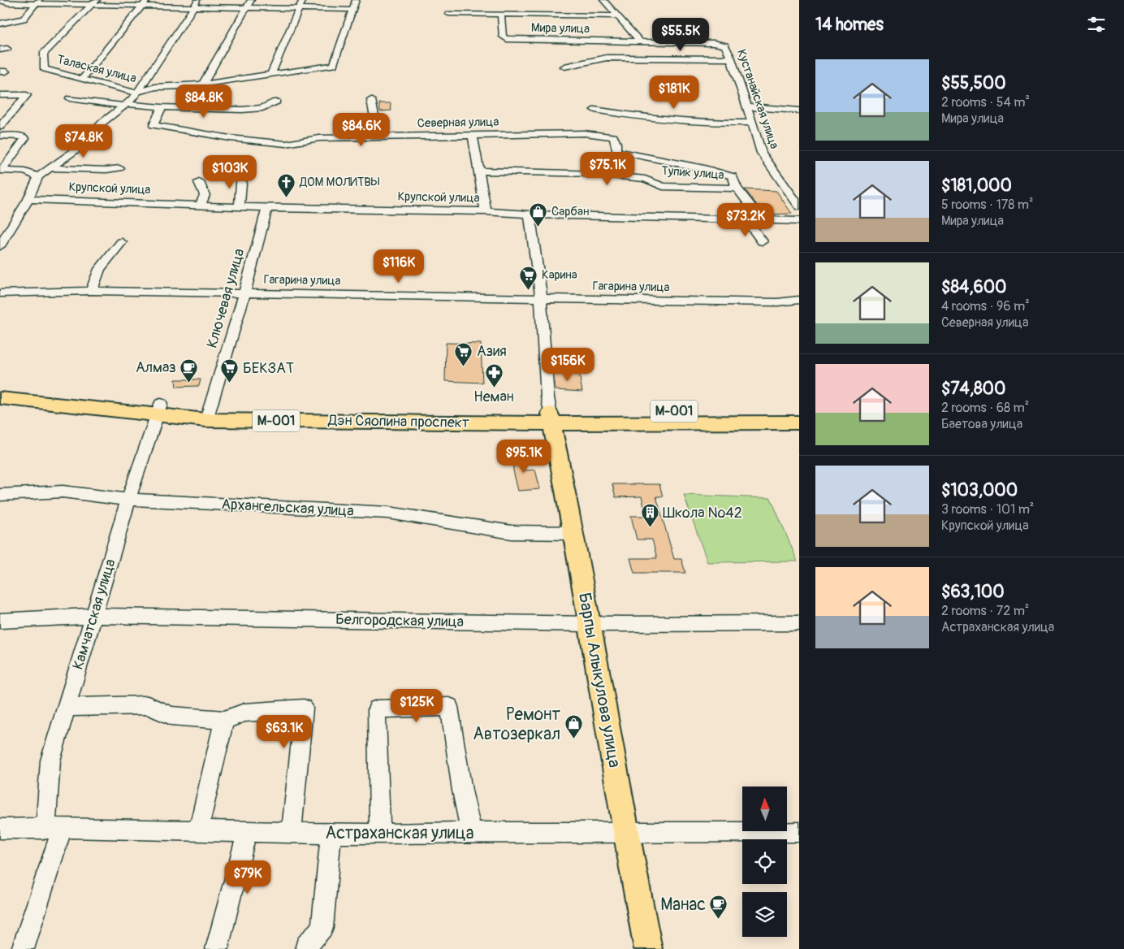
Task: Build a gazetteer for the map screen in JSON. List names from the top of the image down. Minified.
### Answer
{"streets":{"main road":["M-001","Дэн Сяопина проспект","Барпы Алыкулова улица"],"street":["Мира улица","Талаская улица","Кустанайская улица","Северная улица","Тупик улица","Крупской улица","Гагарина улица","Ключевая улица","Архангельская улица","Камчатская улица","Белгородская улица","Астраханская улица"]},"crossings":[["Мира улица","Кустанайская улица"],["Северная улица","Тупик улица"],["Крупской улица","Ключевая улица"],["Гагарина улица","Ключевая улица"],["Ключевая улица","Дэн Сяопина проспект"],["Дэн Сяопина проспект","Камчатская улица"],["Дэн Сяопина проспект","Барпы Алыкулова улица"],["Архангельская улица","Камчатская улица"],["Архангельская улица","Барпы Алыкулова улица"],["Камчатская улица","Белгородская улица"],["Камчатская улица","Астраханская улица"],["Белгородская улица","Барпы Алыкулова улица"],["Барпы Алыкулова улица","Астраханская улица"]],"places":{"church":["ДОМ МОЛИТВЫ"],"shop":["Сарбан","Ремонт Автозеркал"],"supermarket":["Карина","Азия","БЕКЗАТ"],"cafe":["Алмаз","Манас"],"pharmacy":["Неман"],"building":["Школа №42"]},"north":"top","page":{"heading":"14 homes","price":["$55.5K","$181K","$84.8K","$84.6K","$74.8K","$75.1K","$103K","$73.2K","$116K","$156K","$95.1K","$125K","$63.1K","$79K"],"list":[{"name":"$55,500","note":"2 rooms · 54 m² · Мира улица"},{"name":"$181,000","note":"5 rooms · 178 m² · Мира улица"},{"name":"$84,600","note":"4 rooms · 96 m² · Северная улица"},{"name":"$74,800","note":"2 rooms · 68 m² · Баетова улица"},{"name":"$103,000","note":"3 rooms · 101 m² · Крупской улица"},{"name":"$63,100","note":"2 rooms · 72 m² · Астраханская улица"}]}}
